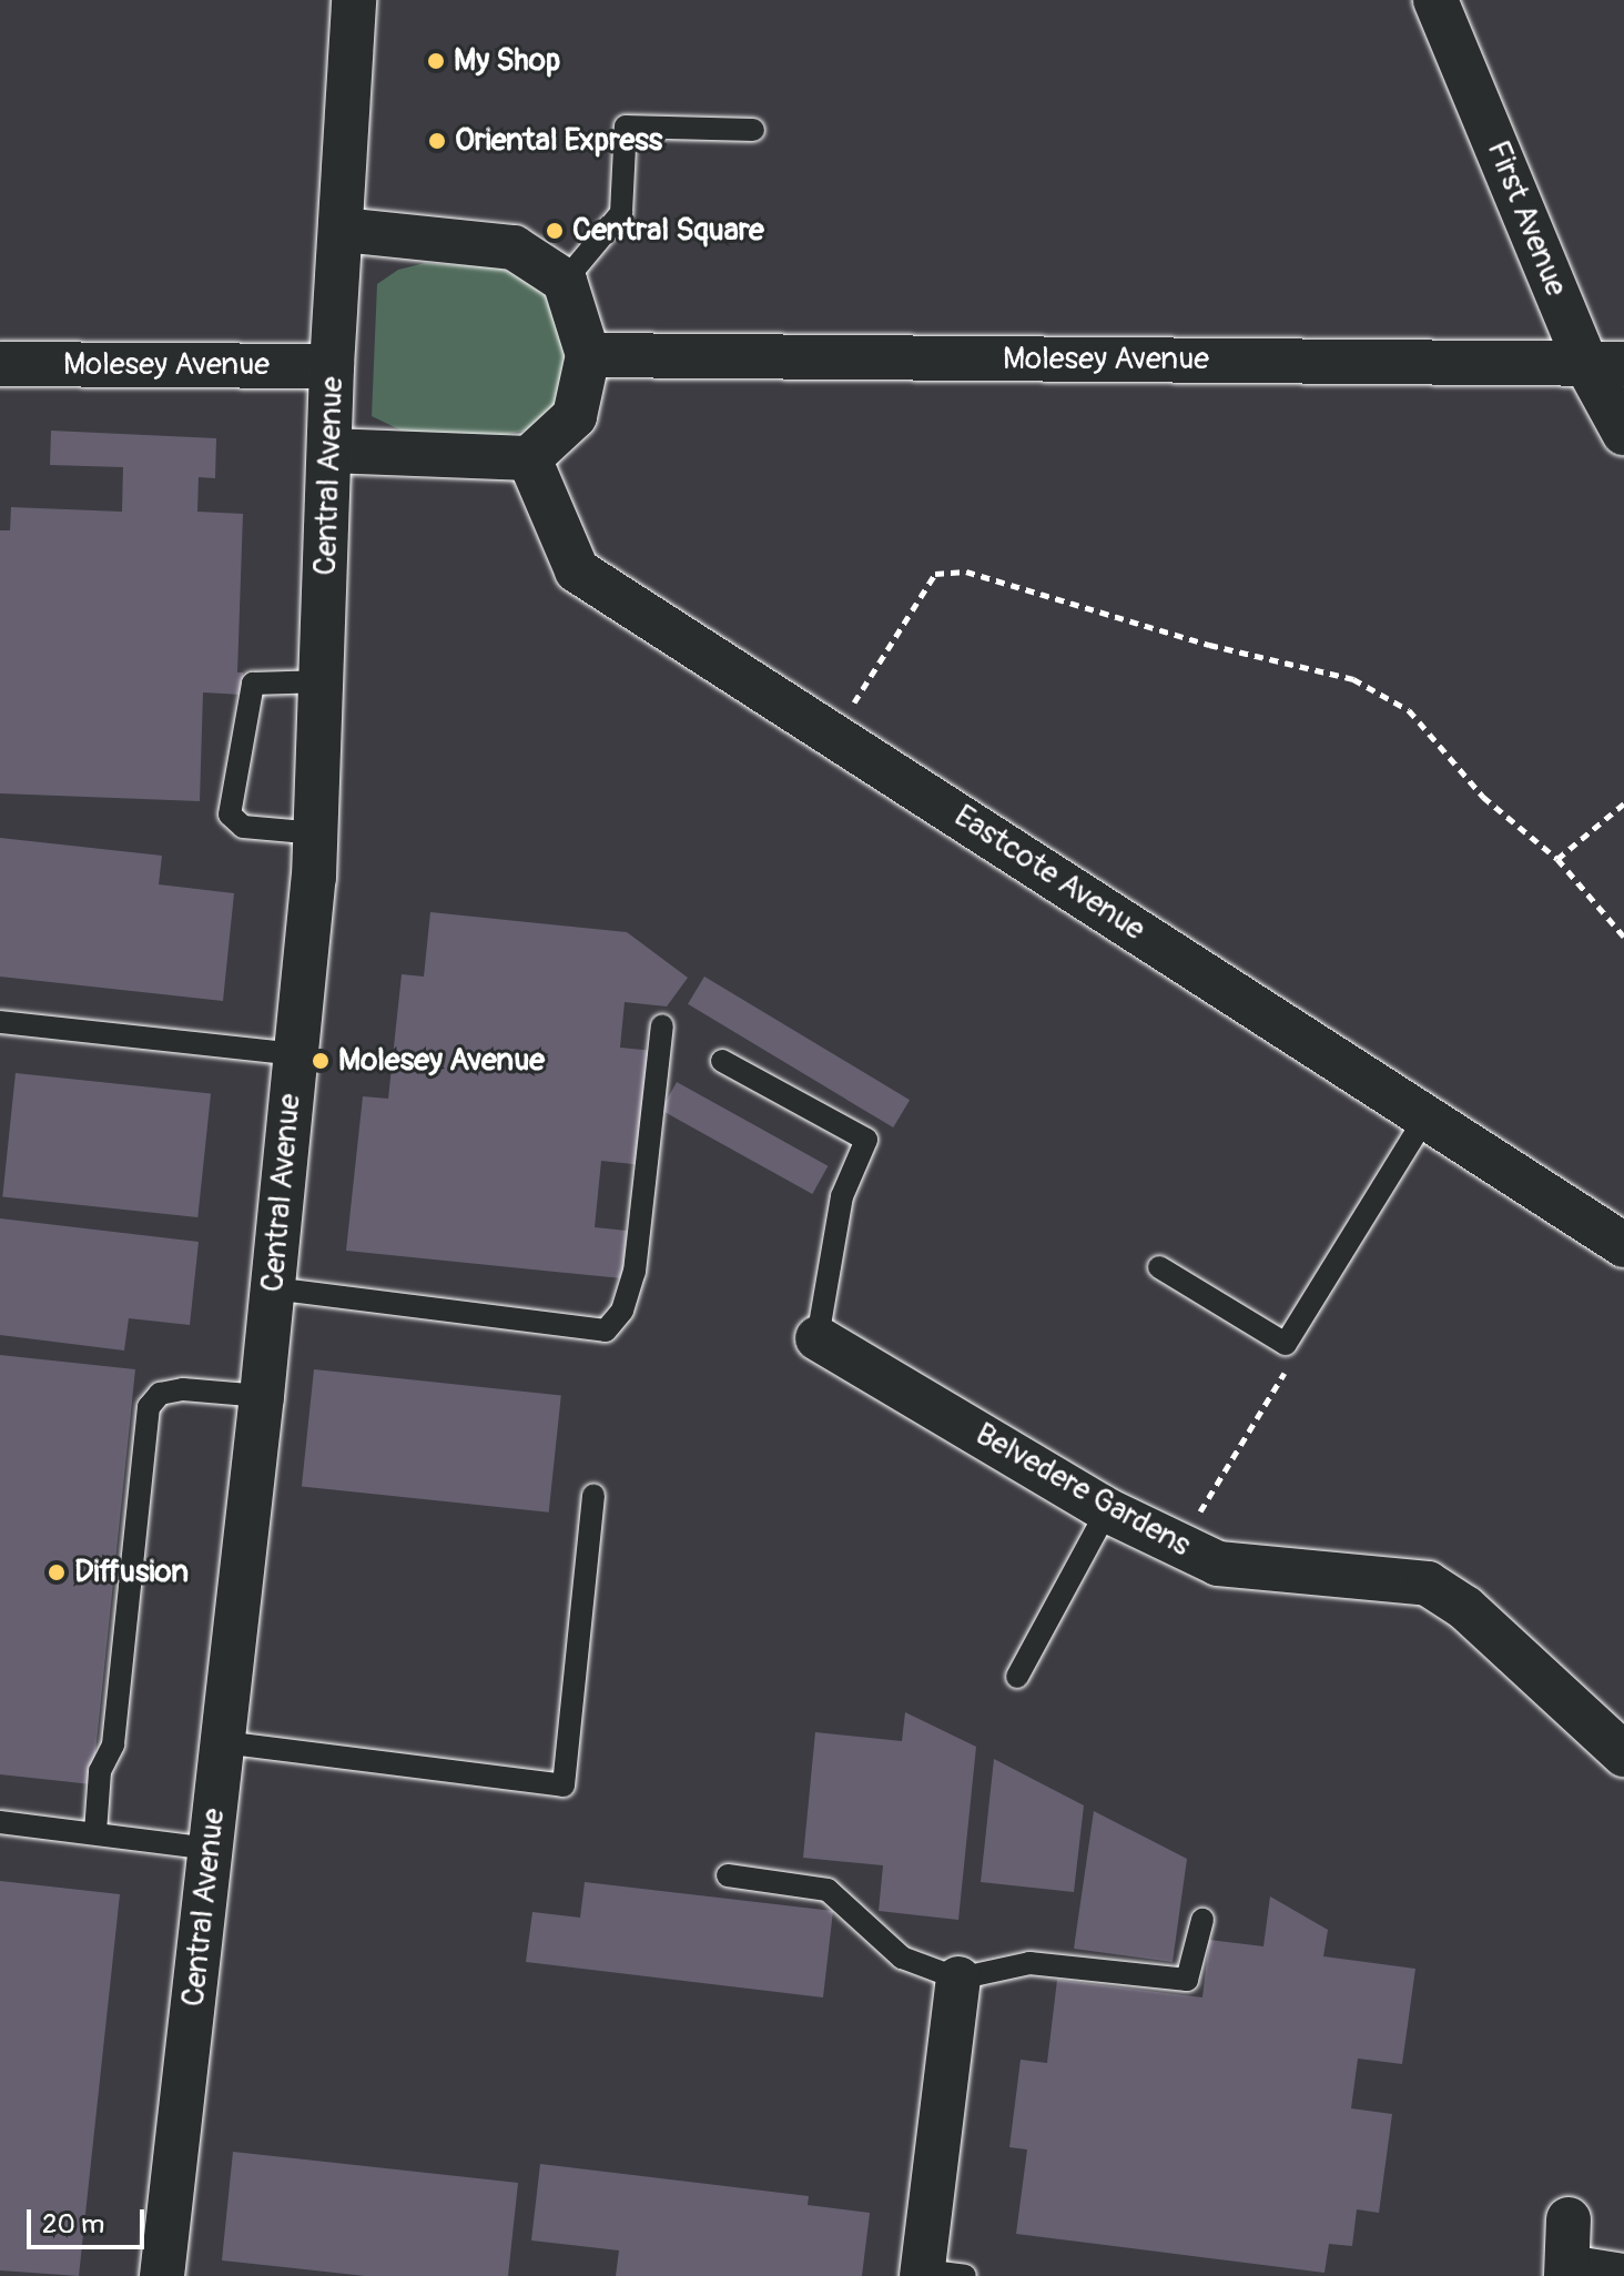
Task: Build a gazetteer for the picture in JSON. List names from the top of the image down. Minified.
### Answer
{"streets":{"street":["First Avenue","Molesey Avenue","Central Avenue","Eastcote Avenue","Belvedere Gardens"]},"crossings":[["First Avenue","Molesey Avenue"],["Molesey Avenue","Central Avenue"]],"places":["My Shop","Oriental Express","Central Square","Molesey Avenue","Diffusion"],"scale_bar":"20 m"}
